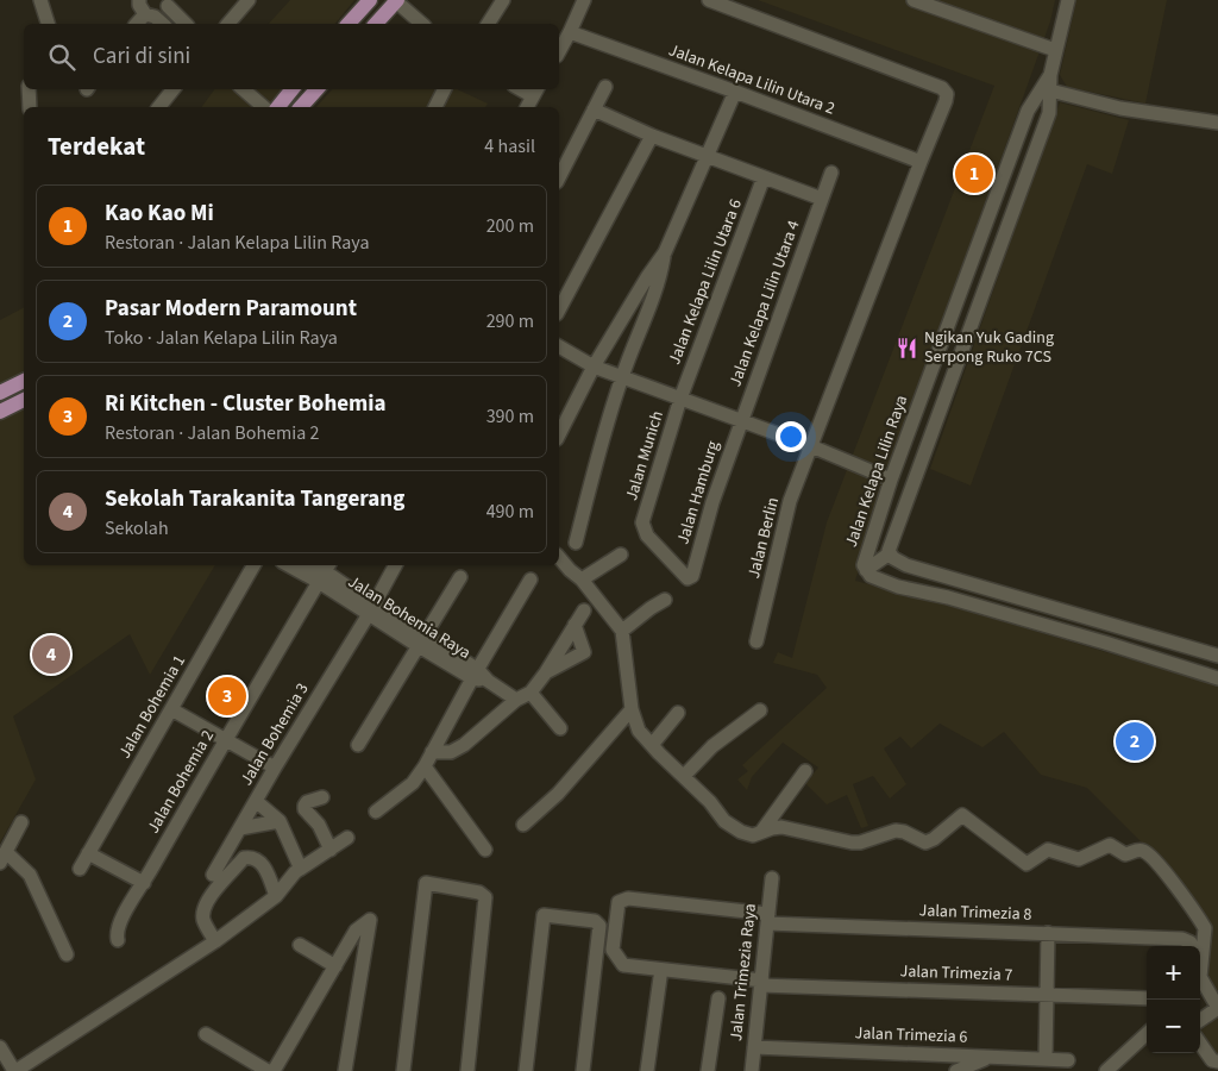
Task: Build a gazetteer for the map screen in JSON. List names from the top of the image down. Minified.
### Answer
{"streets":{"street":["Jalan Kelapa Lilin Utara 2","Jalan Kelapa Lilin Utara 6","Jalan Kelapa Lilin Utara 4","Jalan Munich","Jalan Kelapa Lilin Raya","Jalan Hamburg","Jalan Berlin","Jalan Bohemia Raya","Jalan Bohemia 1","Jalan Bohemia 3","Jalan Bohemia 2","Jalan Trimezia 8","Jalan Trimezia Raya","Jalan Trimezia 7","Jalan Trimezia 6"]},"crossings":[["Jalan Kelapa Lilin Utara 6","Jalan Munich"],["Jalan Kelapa Lilin Utara 4","Jalan Hamburg"],["Jalan Munich","Jalan Hamburg"],["Jalan Bohemia Raya","Jalan Bohemia 3"],["Jalan Bohemia Raya","Jalan Bohemia 2"],["Jalan Trimezia 8","Jalan Trimezia Raya"],["Jalan Trimezia 8","Jalan Trimezia 7"],["Jalan Trimezia Raya","Jalan Trimezia 7"],["Jalan Trimezia Raya","Jalan Trimezia 6"]],"places":{"restaurant":["Ngikan Yuk Gading Serpong Ruko 7CS"]},"page":{"search":"Cari di sini","heading":["Terdekat","4 hasil"],"pins":["1","4","3","2"],"list":[{"mark":"1","name":"Kao Kao Mi","note":"Restoran · Jalan Kelapa Lilin Raya","value":"200 m"},{"mark":"2","name":"Pasar Modern Paramount","note":"Toko · Jalan Kelapa Lilin Raya","value":"290 m"},{"mark":"3","name":"Ri Kitchen - Cluster Bohemia","note":"Restoran · Jalan Bohemia 2","value":"390 m"},{"mark":"4","name":"Sekolah Tarakanita Tangerang","note":"Sekolah","value":"490 m"}],"map_buttons":["+","−"]}}
